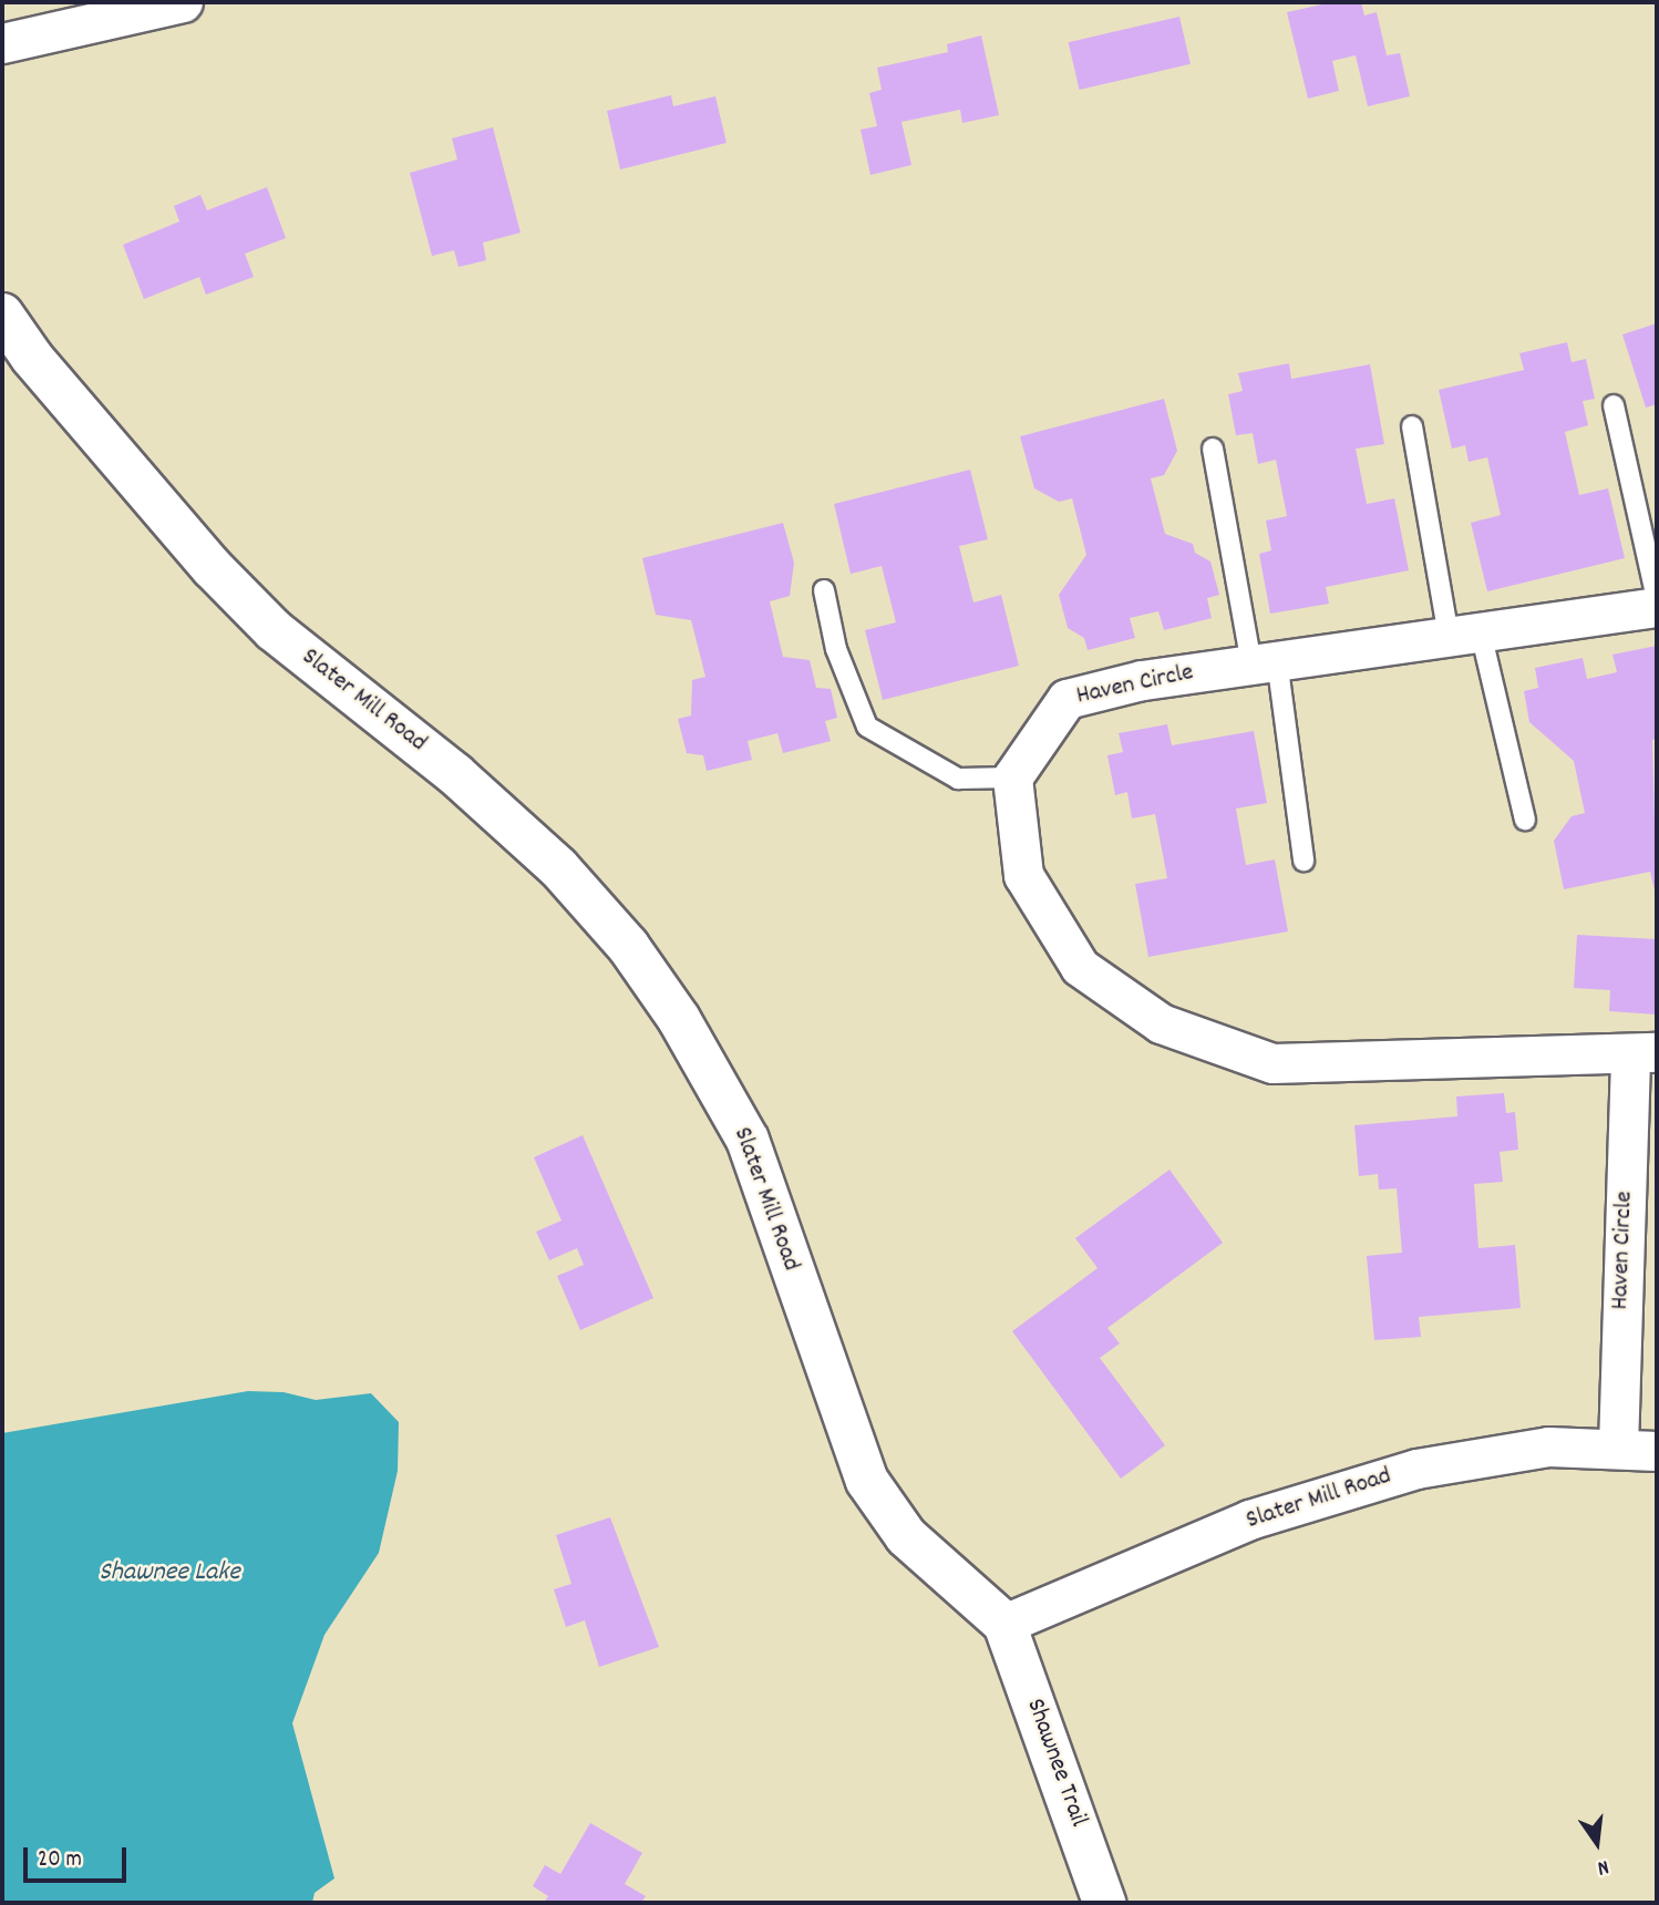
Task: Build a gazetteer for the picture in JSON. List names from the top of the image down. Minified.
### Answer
{"streets":{"street":["Haven Circle","Slater Mill Road","Shawnee Trail"]},"crossings":[["Haven Circle","Slater Mill Road"],["Slater Mill Road","Shawnee Trail"]],"water":["Shawnee Lake"],"scale_bar":"20 m","north":"bottom"}
